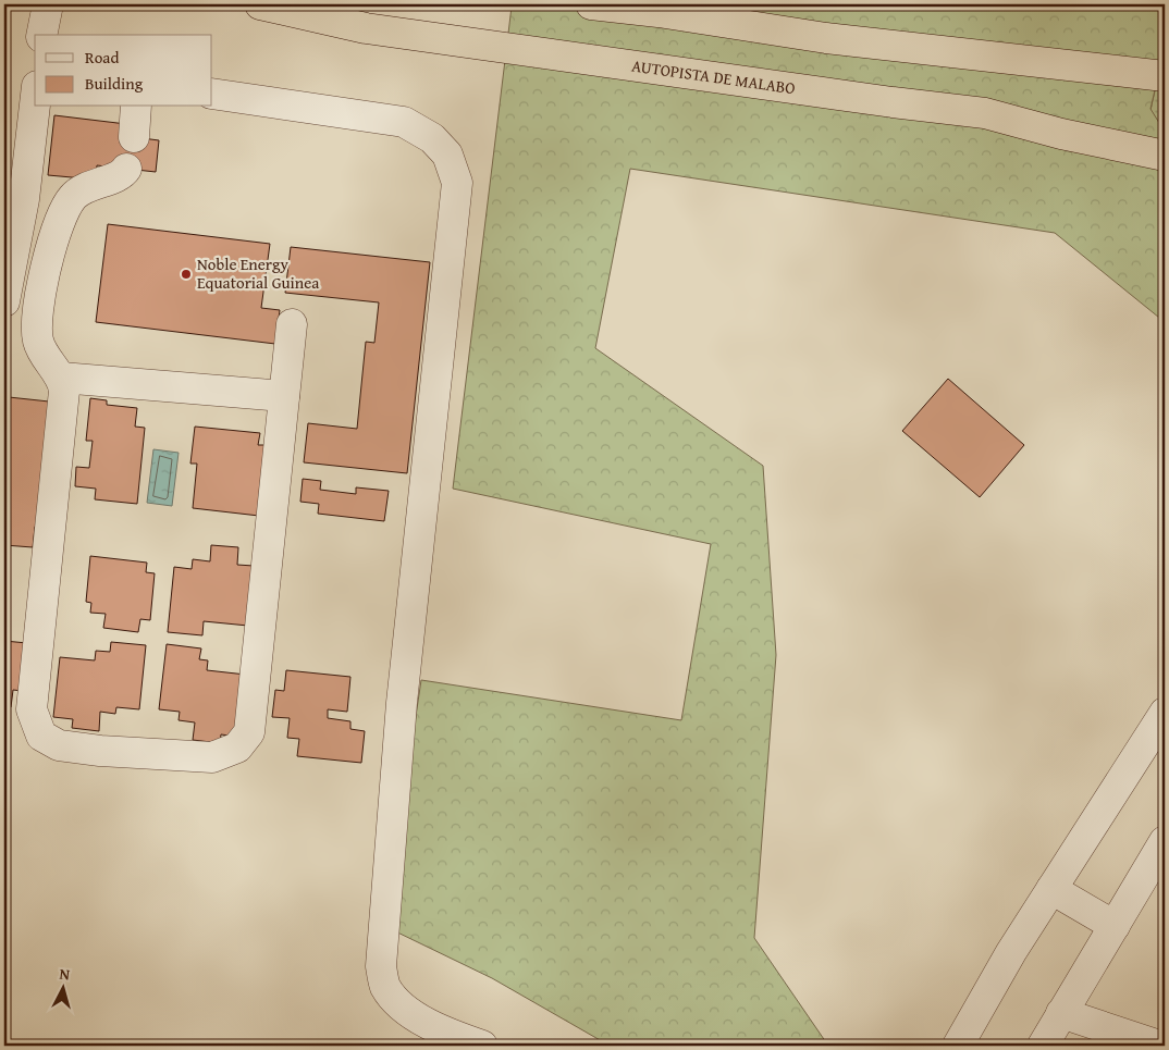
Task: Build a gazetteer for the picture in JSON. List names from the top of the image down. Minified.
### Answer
{"streets":{"highway":["AUTOPISTA DE MALABO"]},"places":["Noble Energy Equatorial Guinea"],"legend":["Road","Building"],"north":"top"}
